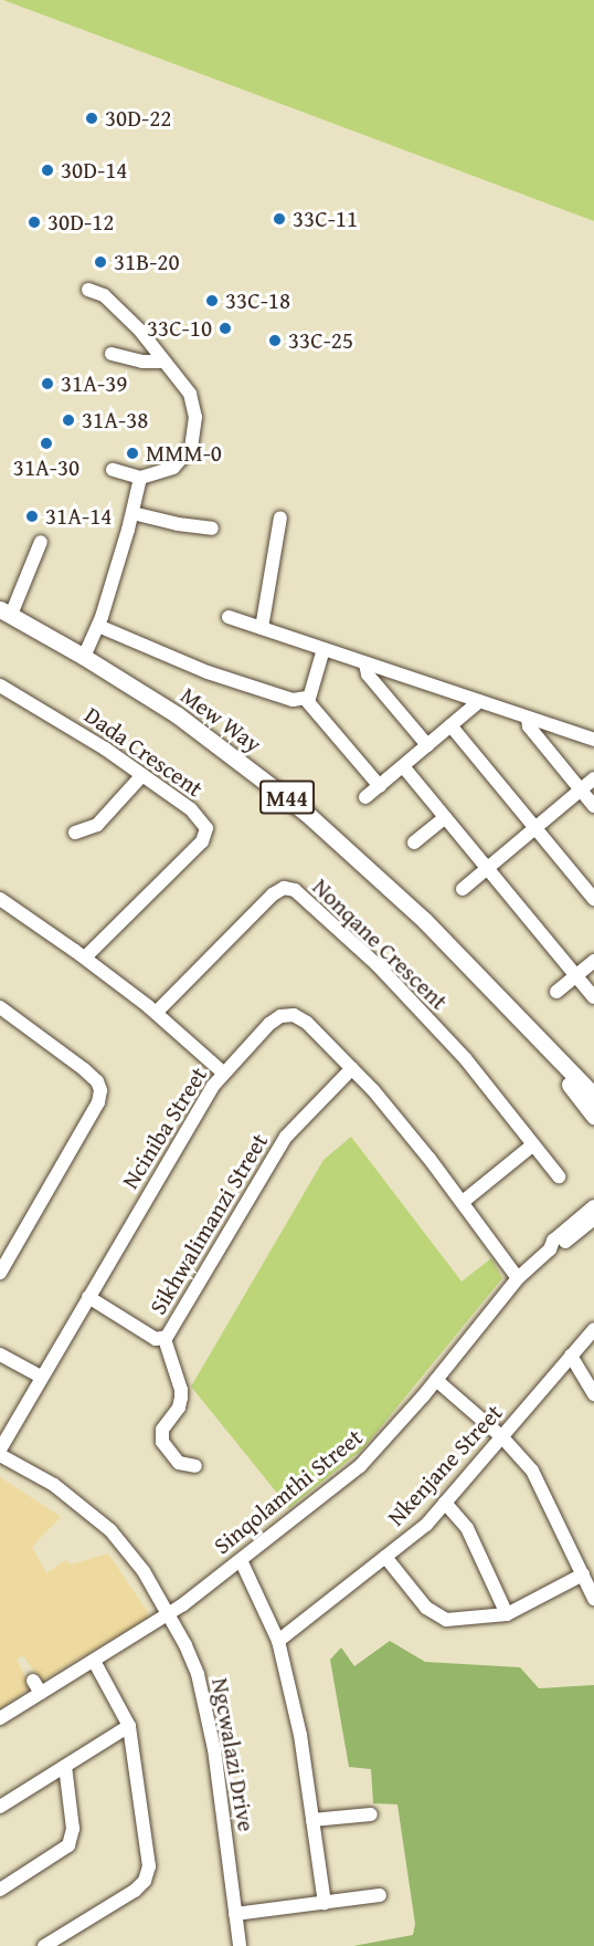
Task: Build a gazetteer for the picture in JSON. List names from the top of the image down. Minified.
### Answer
{"streets":{"main road":["Mew Way","M44"],"street":["Dada Crescent","Nonqane Crescent","Nciniba Street","Sikhwalimanzi Street","Nkenjane Street","Sinqolamthi Street","Ngcwalazi Drive"]},"crossings":[["Nciniba Street","Sikhwalimanzi Street"],["Nciniba Street","Sinqolamthi Street"],["Sinqolamthi Street","Ngcwalazi Drive"]],"places":["30D-22","30D-14","33C-11","30D-12","31B-20","33C-18","33C-10","33C-25","31A-39","31A-38","31A-30","MMM-0","31A-14"]}
